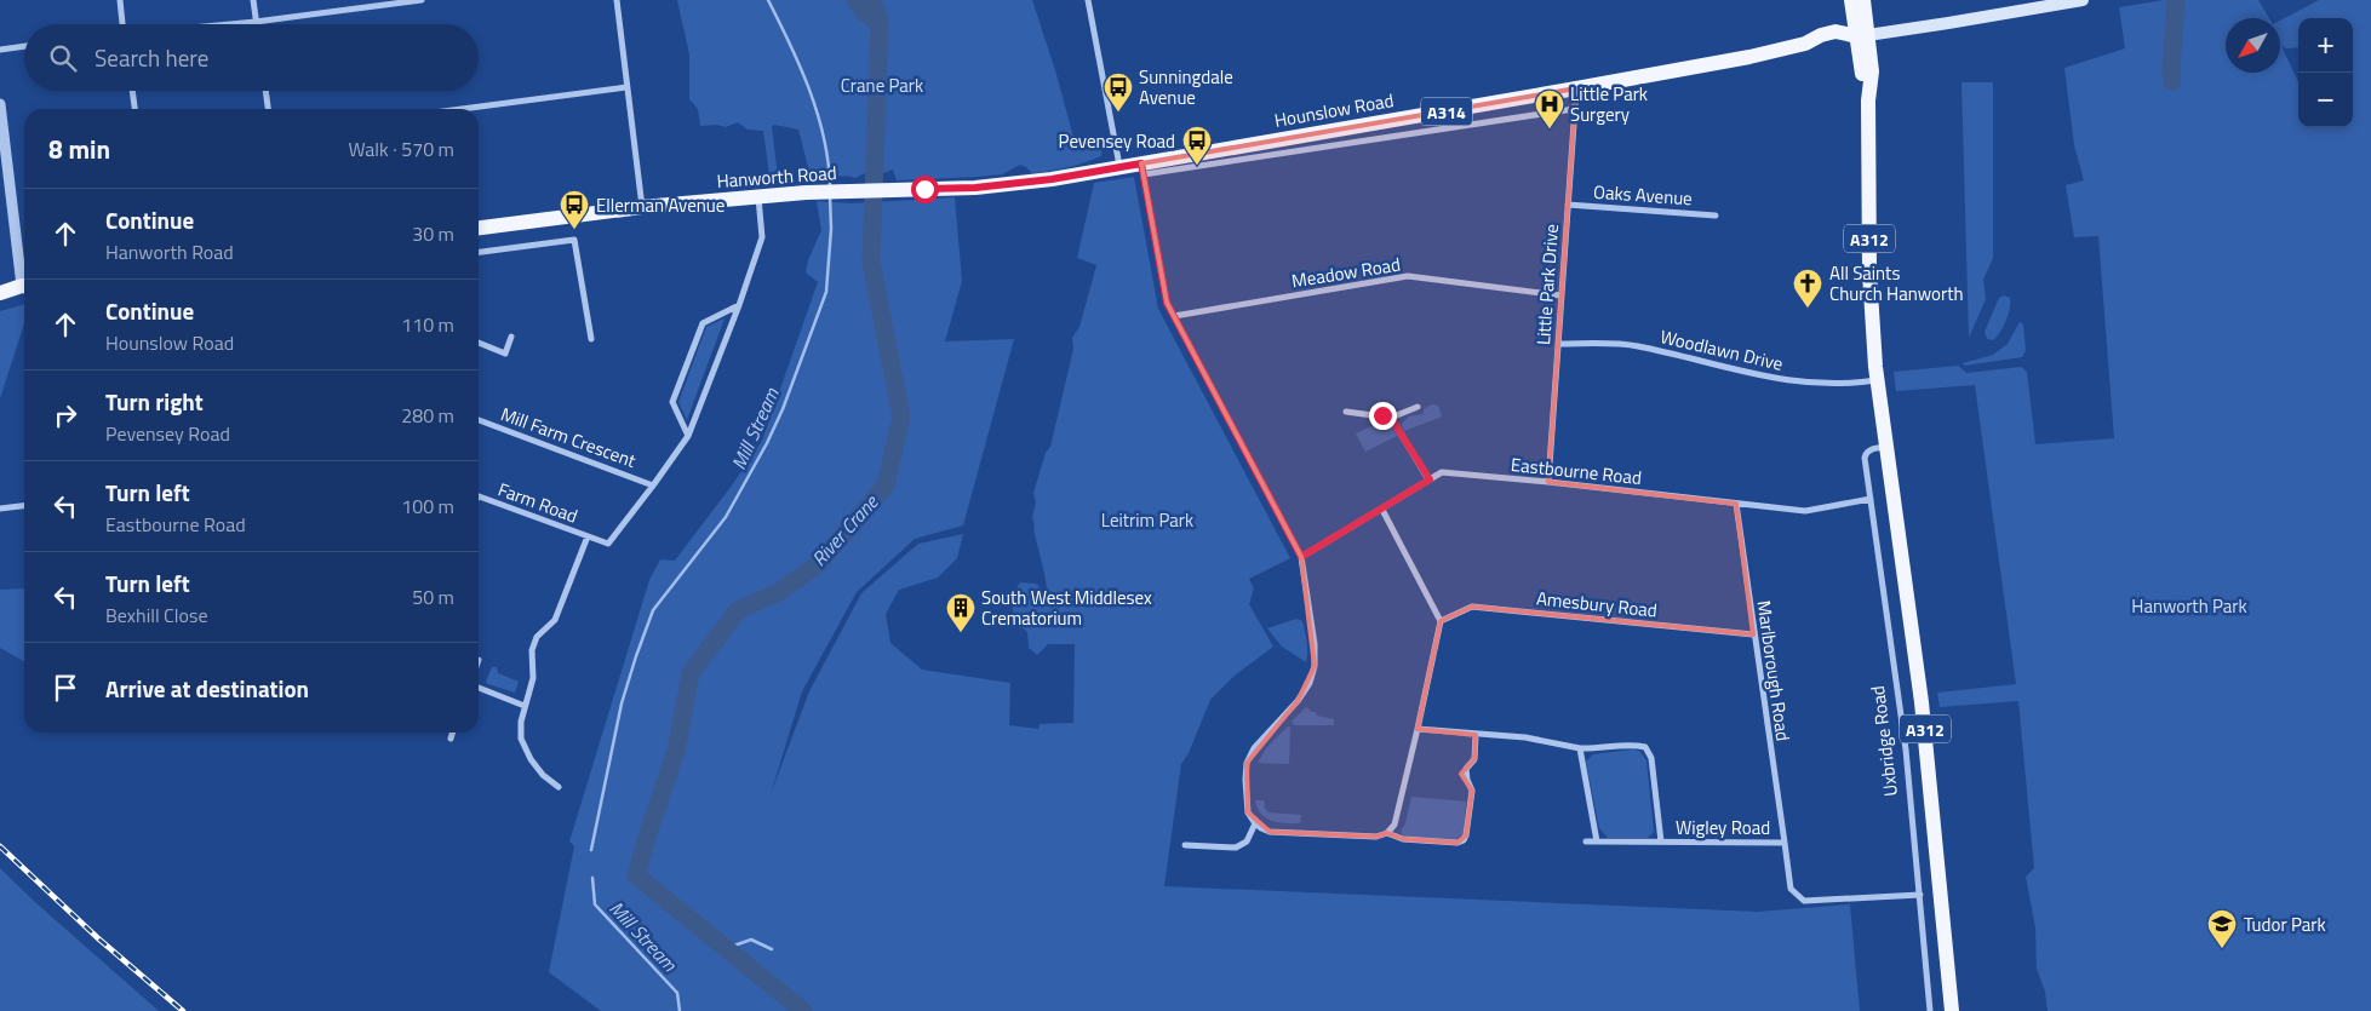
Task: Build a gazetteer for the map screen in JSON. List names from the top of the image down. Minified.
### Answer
{"streets":{"main road":["Hounslow Road","A314","Hanworth Road","A312"],"street":["Oaks Avenue","Meadow Road","Little Park Drive","Woodlawn Drive","Mill Farm Crescent","Eastbourne Road","Farm Road","Amesbury Road","Marlborough Road","Uxbridge Road","Wigley Road"]},"crossings":[["Hounslow Road","Hanworth Road"],["Hounslow Road","A312"],["Hounslow Road","Little Park Drive"],["Hanworth Road","Mill Farm Crescent"],["Oaks Avenue","Little Park Drive"],["A312","Woodlawn Drive"],["A312","Uxbridge Road"],["Meadow Road","Little Park Drive"],["Little Park Drive","Woodlawn Drive"],["Little Park Drive","Eastbourne Road"],["Mill Farm Crescent","Farm Road"],["Eastbourne Road","Marlborough Road"],["Eastbourne Road","Uxbridge Road"],["Amesbury Road","Marlborough Road"],["Marlborough Road","Wigley Road"],["Uxbridge Road","Wigley Road"]],"water":["Mill Stream","River Crane"],"parks":["Crane Park","Leitrim Park","Hanworth Park"],"places":{"bus stop":["Sunningdale Avenue","Pevensey Road","Ellerman Avenue"],"hospital":["Little Park Surgery"],"church":["All Saints Church Hanworth"],"building":["South West Middlesex Crematorium"],"school or university":["Tudor Park"]},"north":"bottom left","page":{"map_buttons":["+","−"],"search":"Search here","heading":["8 min","Walk · 570 m"],"list":[["Continue","Hanworth Road","30 m"],["Continue","Hounslow Road","110 m"],["Turn right","Pevensey Road","280 m"],["Turn left","Eastbourne Road","100 m"],["Turn left","Bexhill Close","50 m"],"Arrive at destination"]}}
